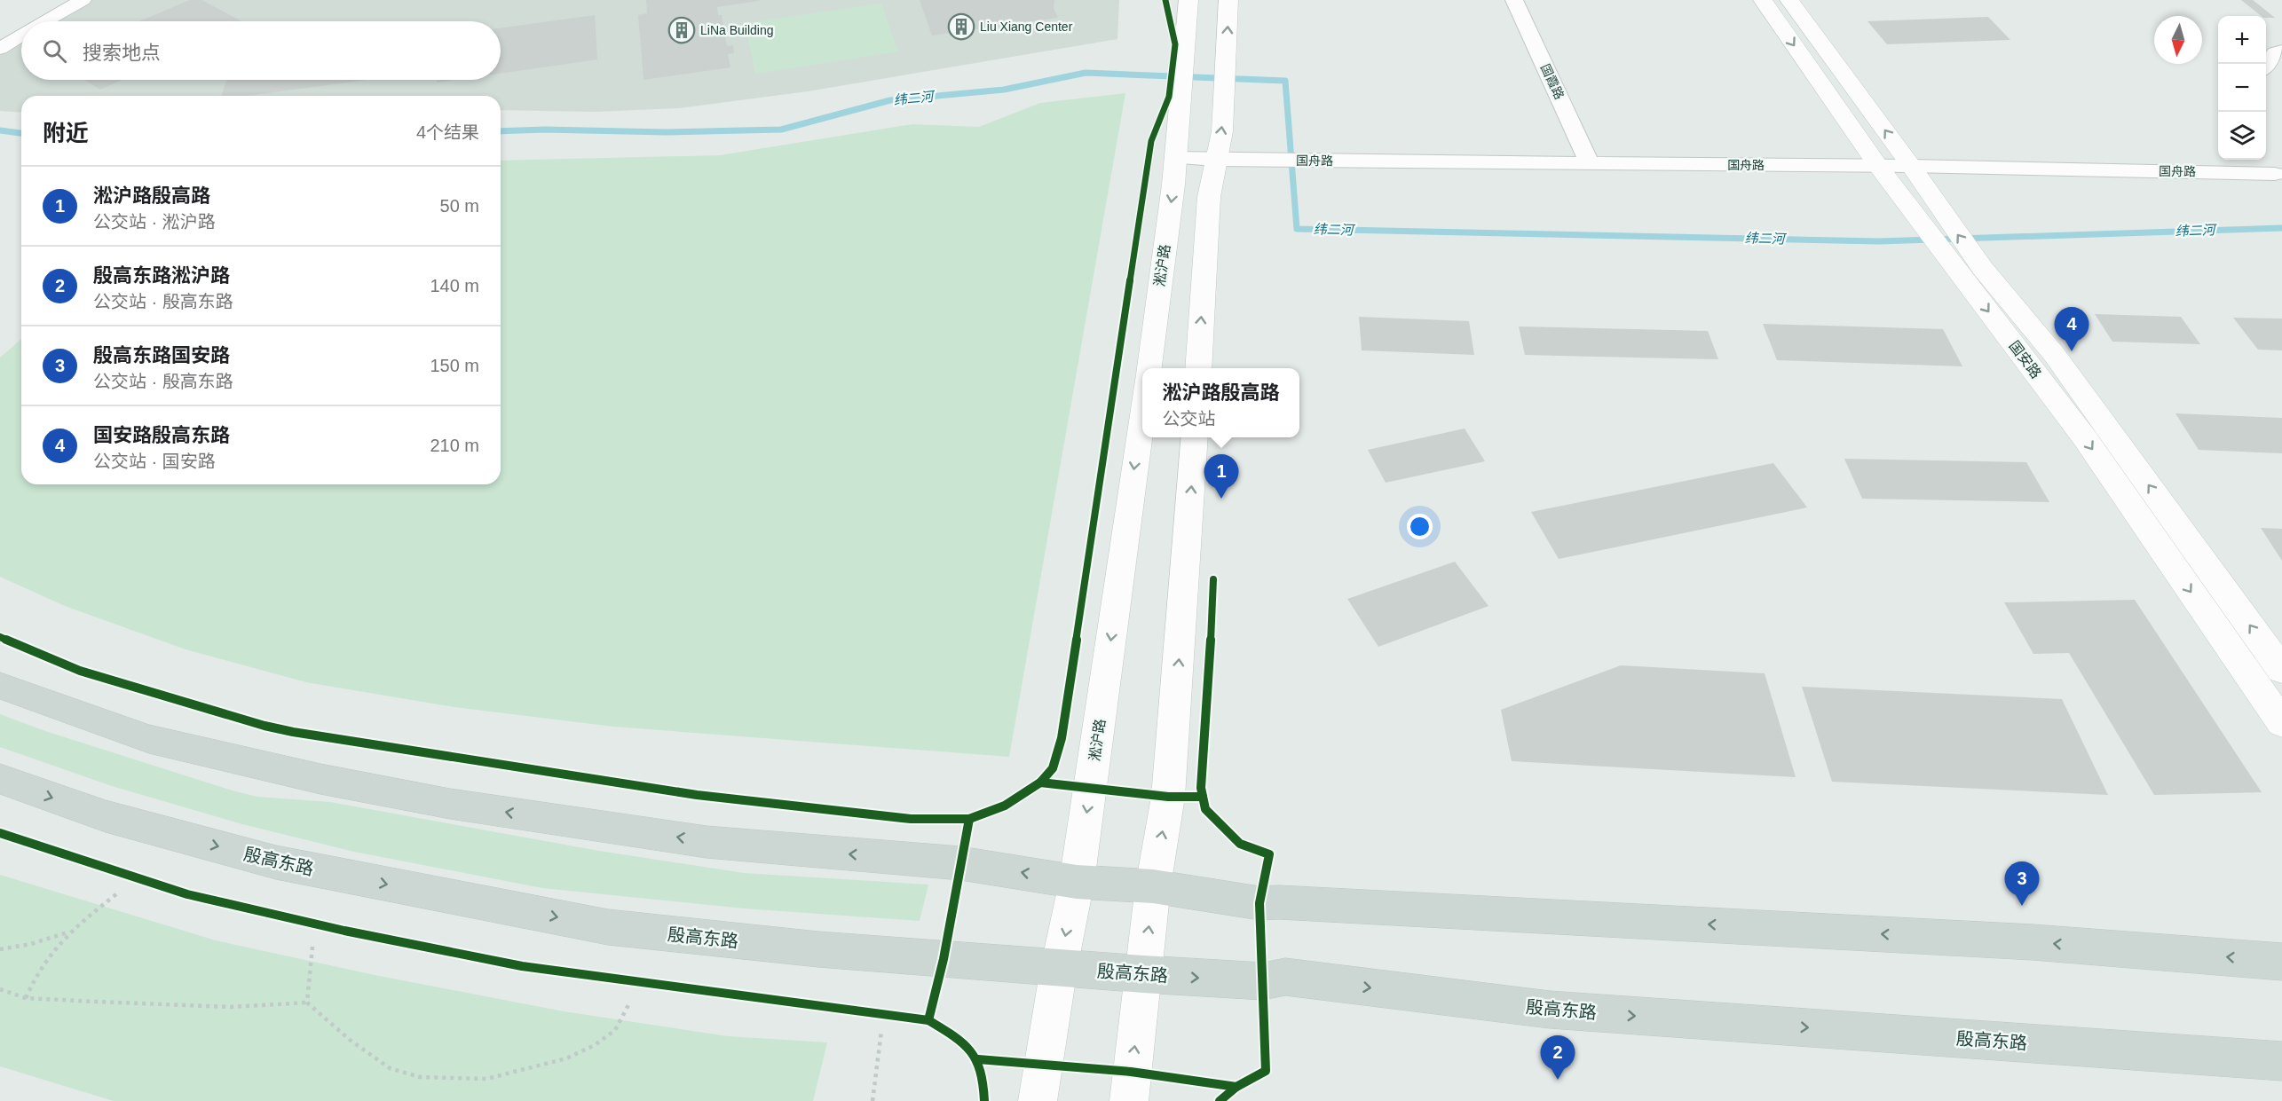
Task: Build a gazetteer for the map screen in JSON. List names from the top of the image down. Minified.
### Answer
{"streets":{"main road":["淞沪路","国安路","殷高东路"],"street":["国霞路","国舟路"]},"crossings":[["国霞路","国舟路"],["国舟路","国安路"],["淞沪路","殷高东路"]],"water":["纬二河"],"places":{"building":["Liu Xiang Center","LiNa Building"]},"north":"bottom","page":{"map_buttons":["+","−"],"search":"搜索地点","heading":["附近","4个结果"],"list":[{"mark":"1","name":"淞沪路殷高路","note":"公交站 · 淞沪路","value":"50 m"},{"mark":"2","name":"殷高东路淞沪路","note":"公交站 · 殷高东路","value":"140 m"},{"mark":"3","name":"殷高东路国安路","note":"公交站 · 殷高东路","value":"150 m"},{"mark":"4","name":"国安路殷高东路","note":"公交站 · 国安路","value":"210 m"}],"pins":["4","1","3","2"],"popup":["淞沪路殷高路","公交站"]}}
